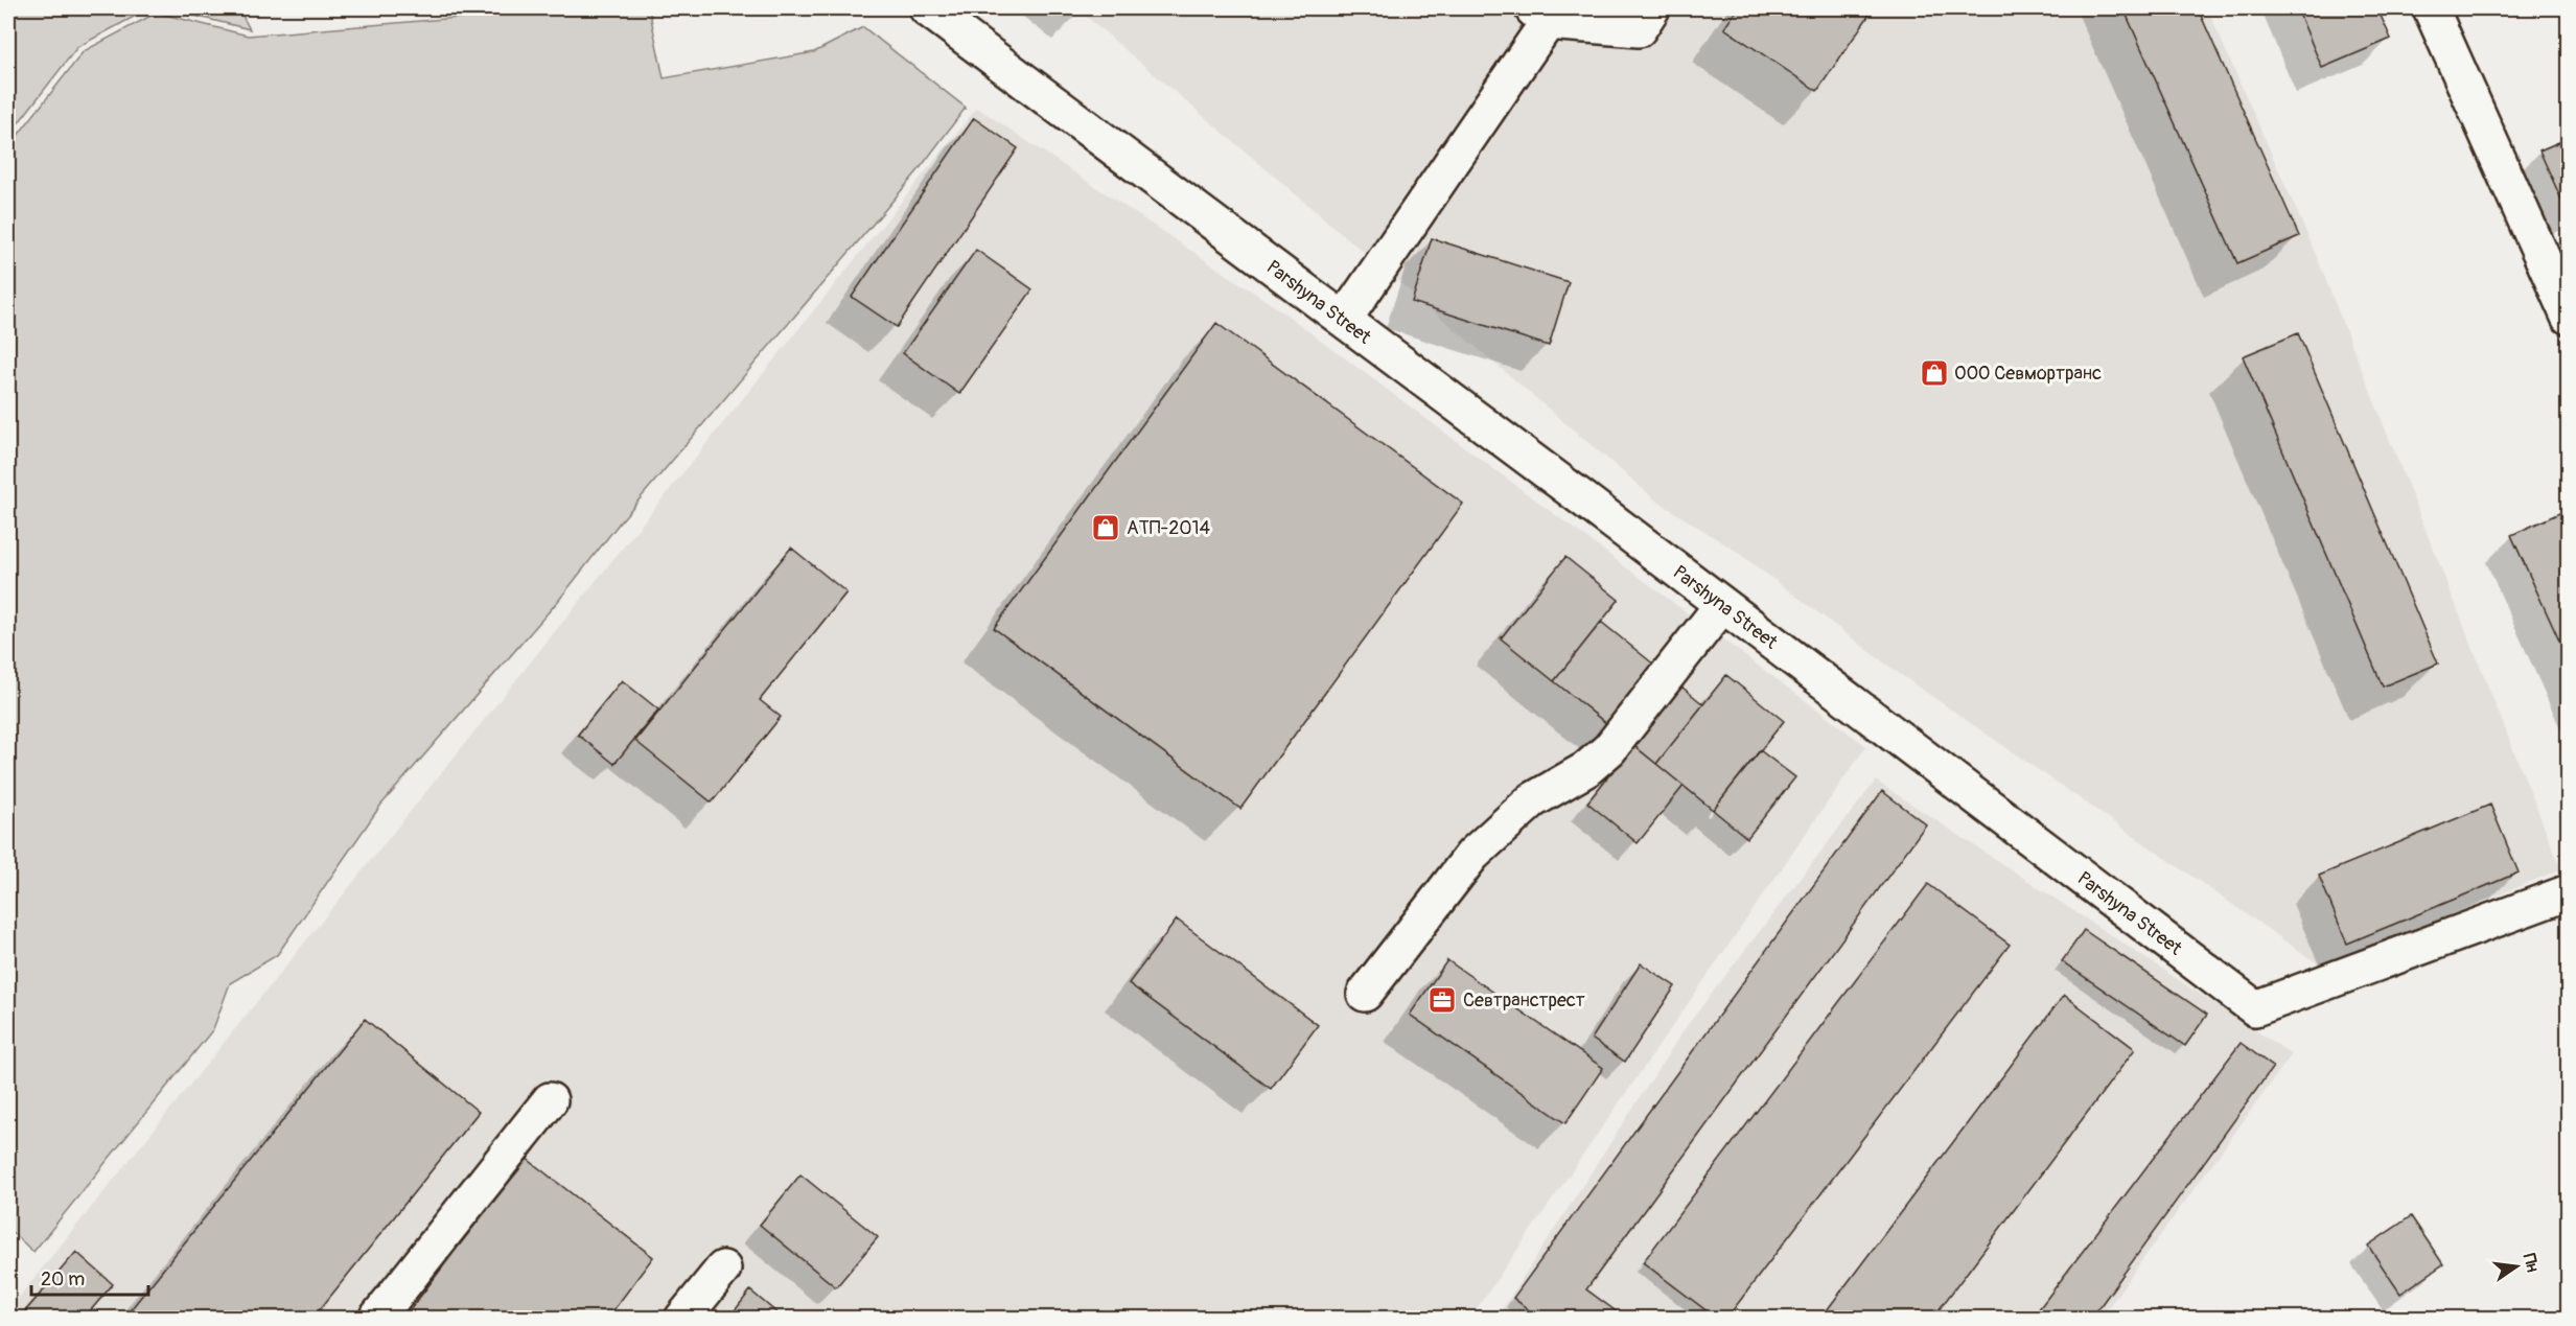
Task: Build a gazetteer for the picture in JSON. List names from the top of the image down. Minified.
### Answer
{"streets":{"street":["Parshyna Street"]},"places":{"shop":["ООО Севмортранс","АТП-2014"],"office":["Севтранстрест"]},"scale_bar":"20 m","north":"right"}
